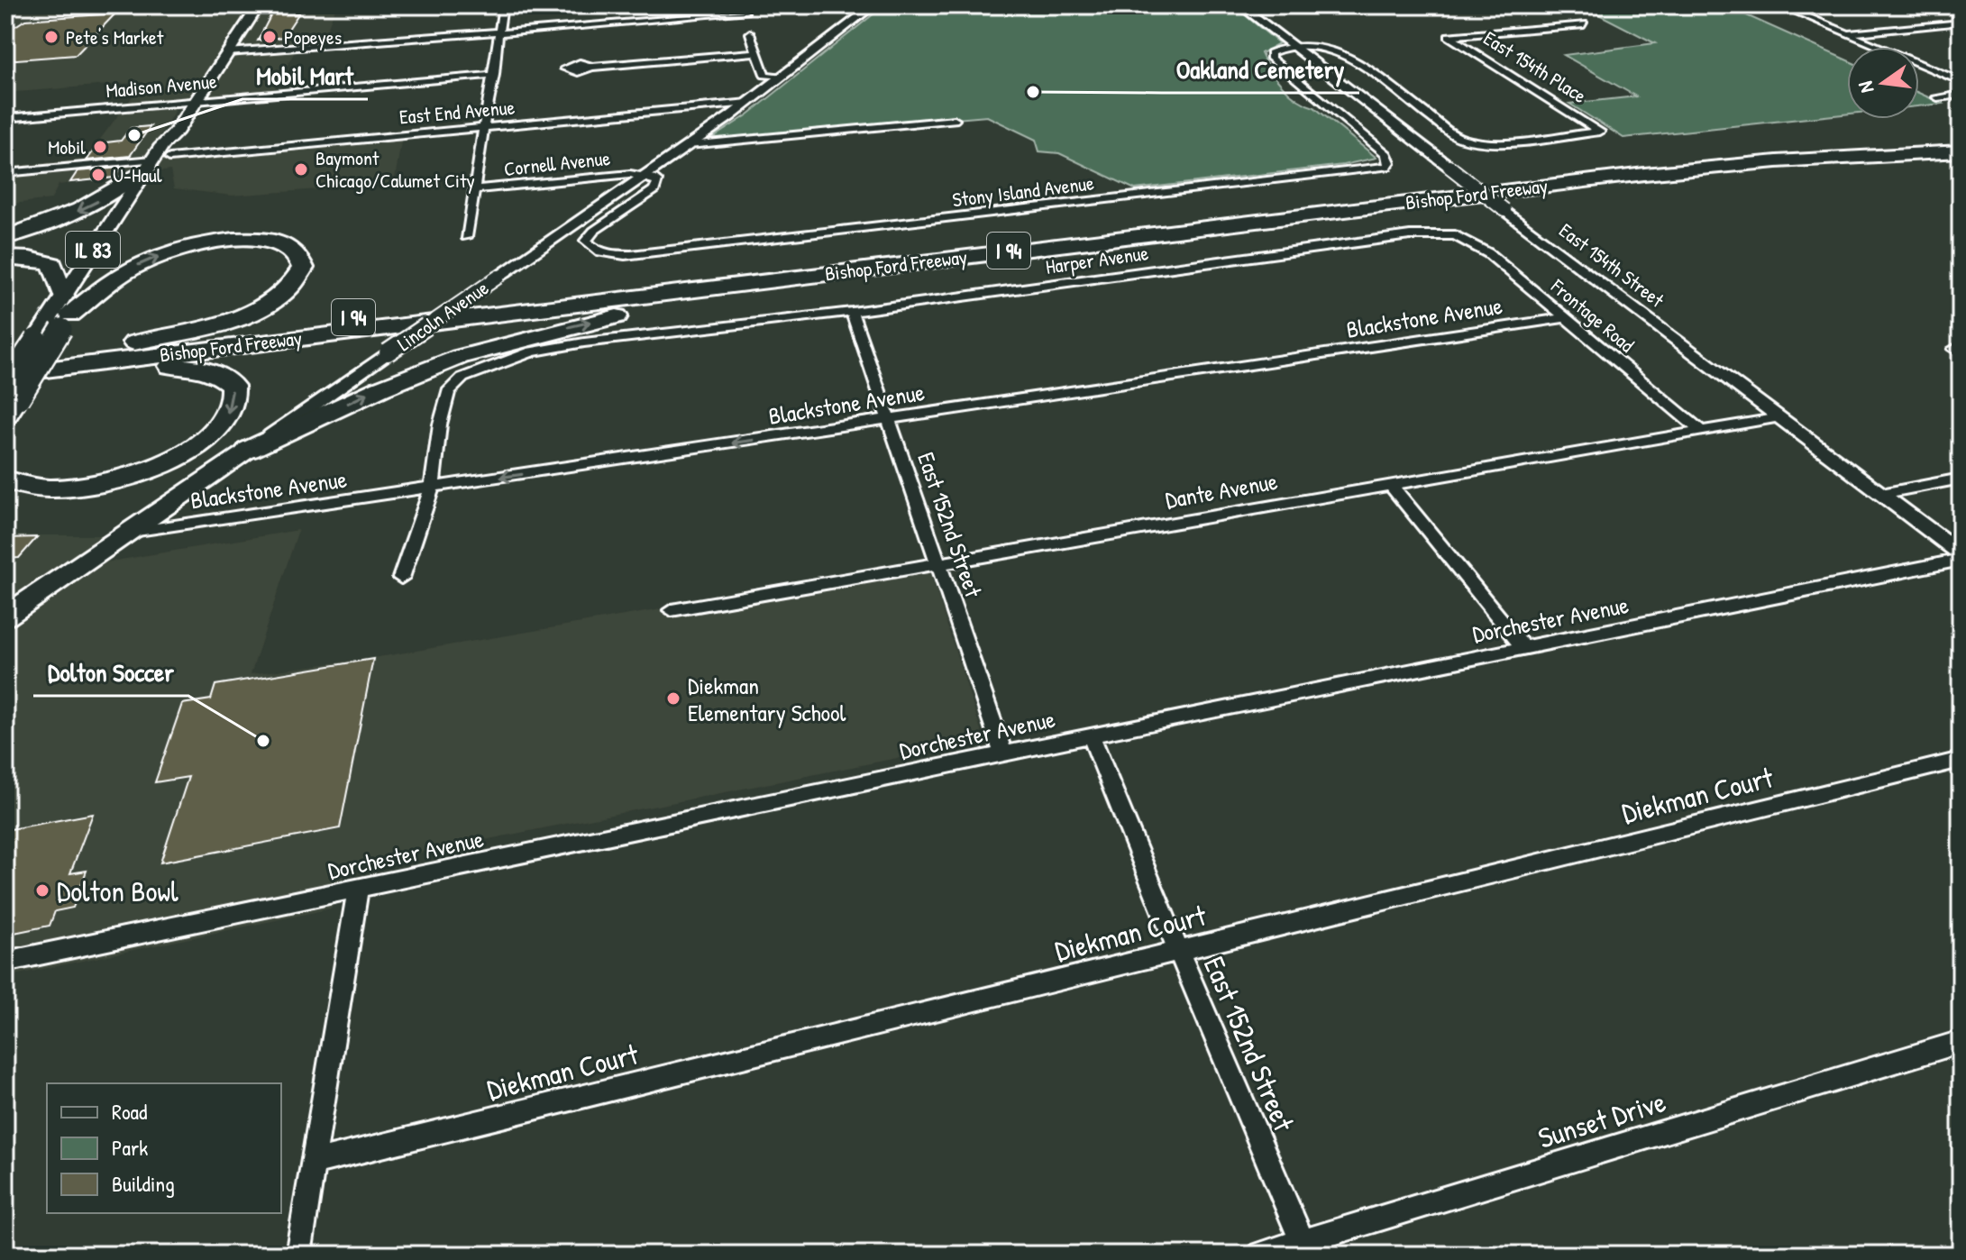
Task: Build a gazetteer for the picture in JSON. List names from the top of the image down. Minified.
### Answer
{"streets":{"highway":["Bishop Ford Freeway","I 94"],"main road":["IL 83","Lincoln Avenue"],"street":["East 154th Place","Madison Avenue","East End Avenue","Cornell Avenue","Stony Island Avenue","Harper Avenue","East 154th Street","Frontage Road","Blackstone Avenue","Dante Avenue","East 152nd Street","Dorchester Avenue","Diekman Court","Sunset Drive"]},"crossings":[["East 154th Place","Stony Island Avenue"],["East 154th Place","East 154th Street"],["Madison Avenue","IL 83"],["East End Avenue","IL 83"],["East End Avenue","Lincoln Avenue"],["Cornell Avenue","Stony Island Avenue"],["Cornell Avenue","Lincoln Avenue"],["Stony Island Avenue","East 154th Street"],["Stony Island Avenue","Lincoln Avenue"],["Harper Avenue","Frontage Road"],["Harper Avenue","Blackstone Avenue"],["Harper Avenue","East 152nd Street"],["East 154th Street","Dante Avenue"],["Lincoln Avenue","Blackstone Avenue"],["Frontage Road","Blackstone Avenue"],["Frontage Road","Dante Avenue"],["Blackstone Avenue","East 152nd Street"],["Dante Avenue","East 152nd Street"],["East 152nd Street","Dorchester Avenue"],["East 152nd Street","Diekman Court"],["East 152nd Street","Sunset Drive"]],"places":["Pete's Market","Popeyes","Oakland Cemetery","Mobil Mart","Mobil","Baymont Chicago/Calumet City","U-Haul","Diekman Elementary School","Dolton Soccer","Dolton Bowl"],"legend":["Road","Park","Building"],"north":"left"}
